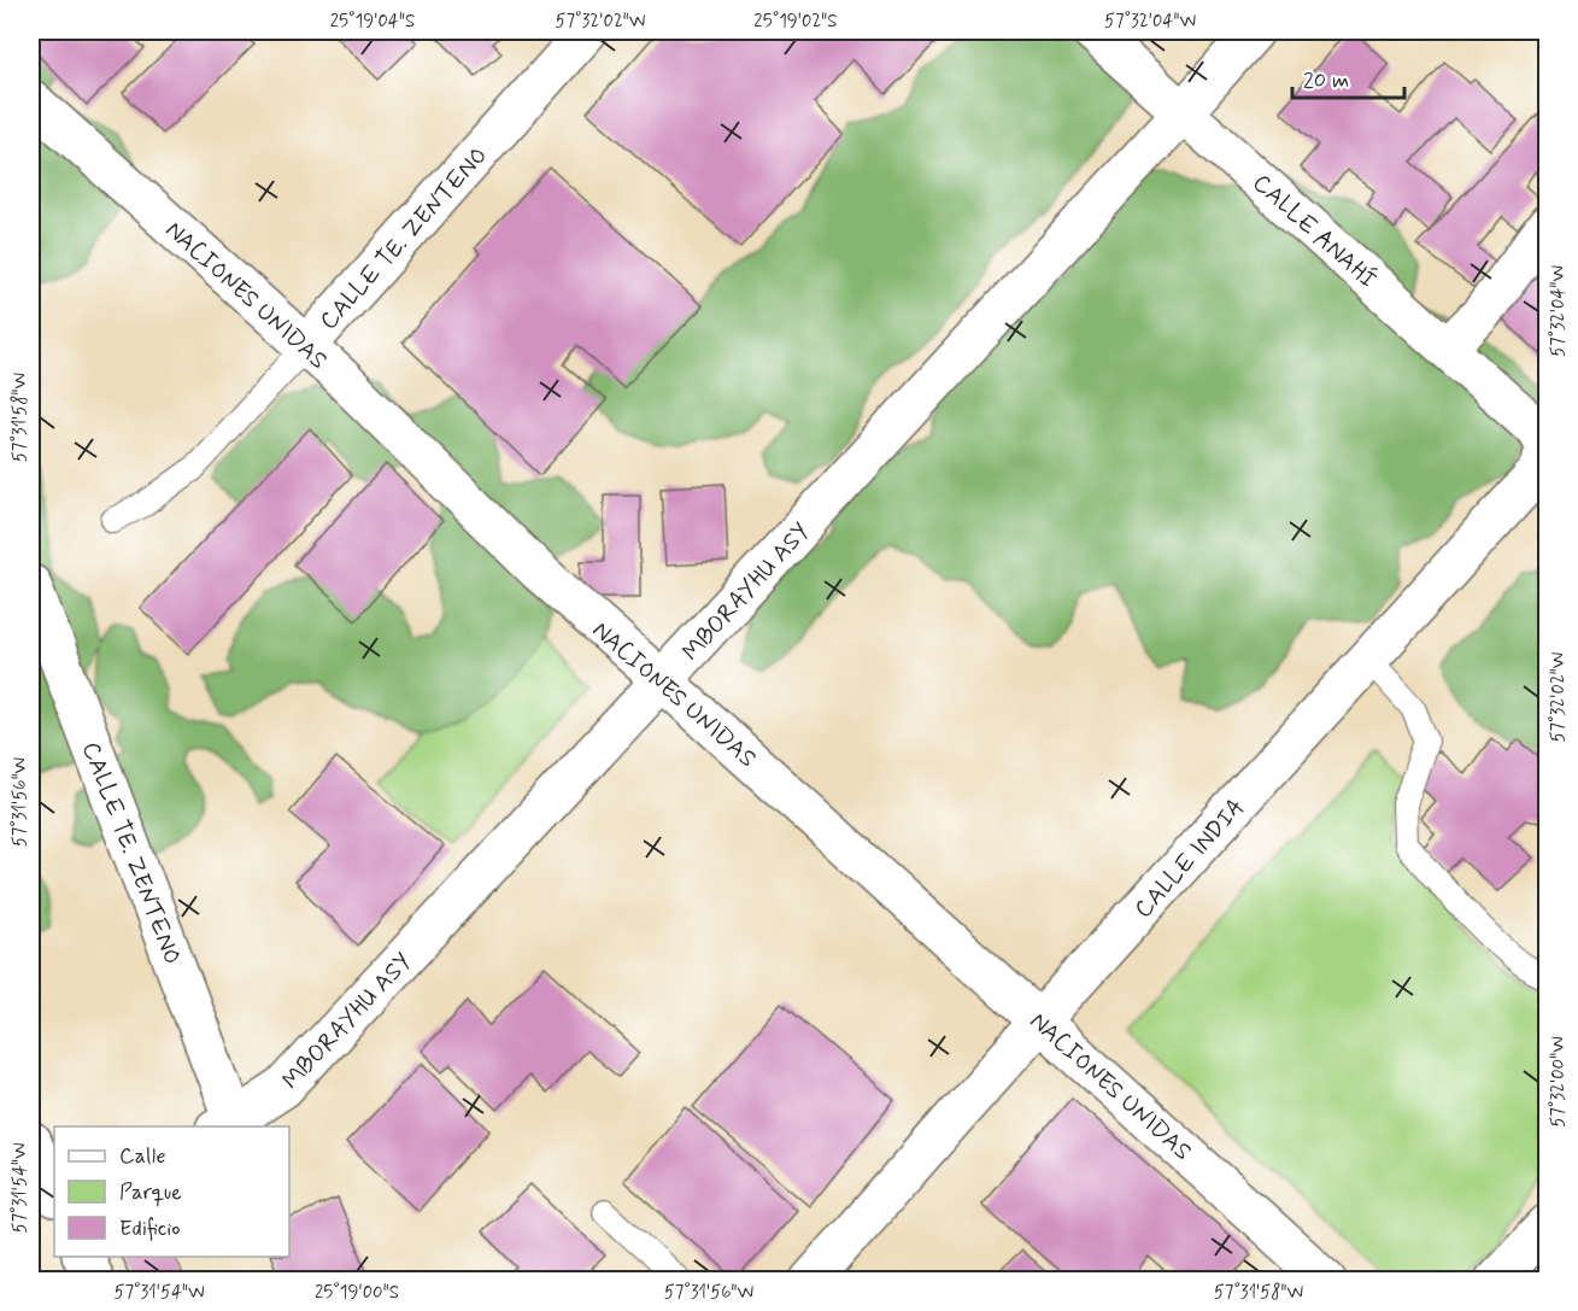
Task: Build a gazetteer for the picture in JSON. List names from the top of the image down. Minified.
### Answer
{"streets":{"street":["CALLE ANAHÍ","CALLE TE. ZENTENO","NACIONES UNIDAS","MBORAYHU ASY","CALLE INDIA"]},"crossings":[["CALLE ANAHÍ","MBORAYHU ASY"],["CALLE ANAHÍ","CALLE INDIA"],["CALLE TE. ZENTENO","NACIONES UNIDAS"],["CALLE TE. ZENTENO","MBORAYHU ASY"],["NACIONES UNIDAS","MBORAYHU ASY"],["NACIONES UNIDAS","CALLE INDIA"]],"legend":["Calle","Parque","Edificio"],"scale_bar":"20 m","coordinates":["25°19'04\"S","57°32'02\"W","25°19'02\"S","57°32'04\"W","57°31'58\"W","57°31'56\"W","57°32'00\"W","57°31'54\"W","25°19'00\"S"]}
